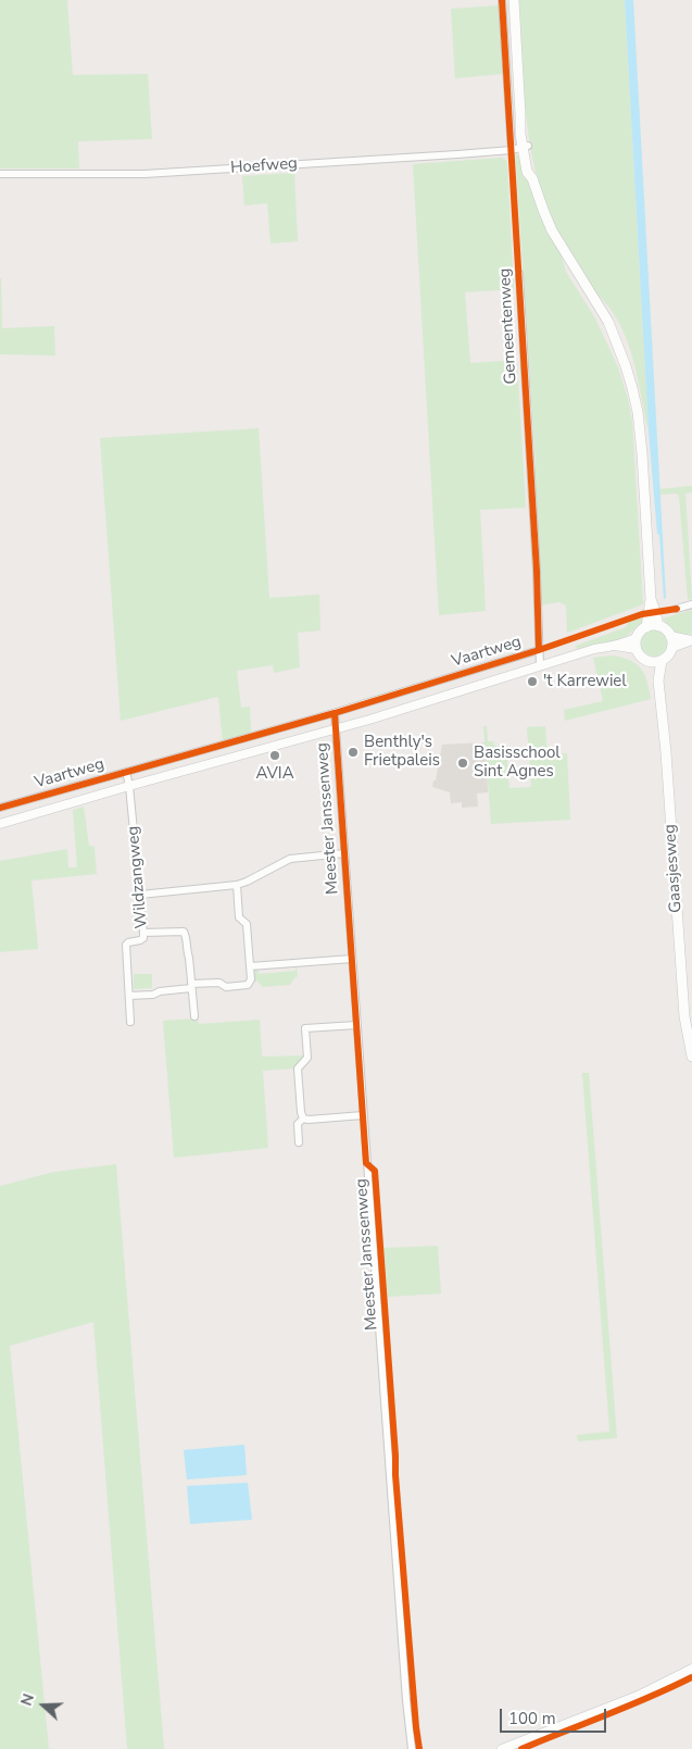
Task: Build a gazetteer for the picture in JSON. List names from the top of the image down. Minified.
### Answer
{"streets":{"main road":["Gaasjesweg"],"street":["Hoefweg","Gemeentenweg","Vaartweg","Meester Janssenweg","Wildzangweg"]},"crossings":[["Gemeentenweg","Vaartweg"],["Vaartweg","Meester Janssenweg"],["Vaartweg","Gaasjesweg"],["Vaartweg","Wildzangweg"]],"places":["'t Karrewiel","Benthly's Frietpaleis","AVIA","Basisschool Sint Agnes"],"scale_bar":"100 m","north":"left"}
